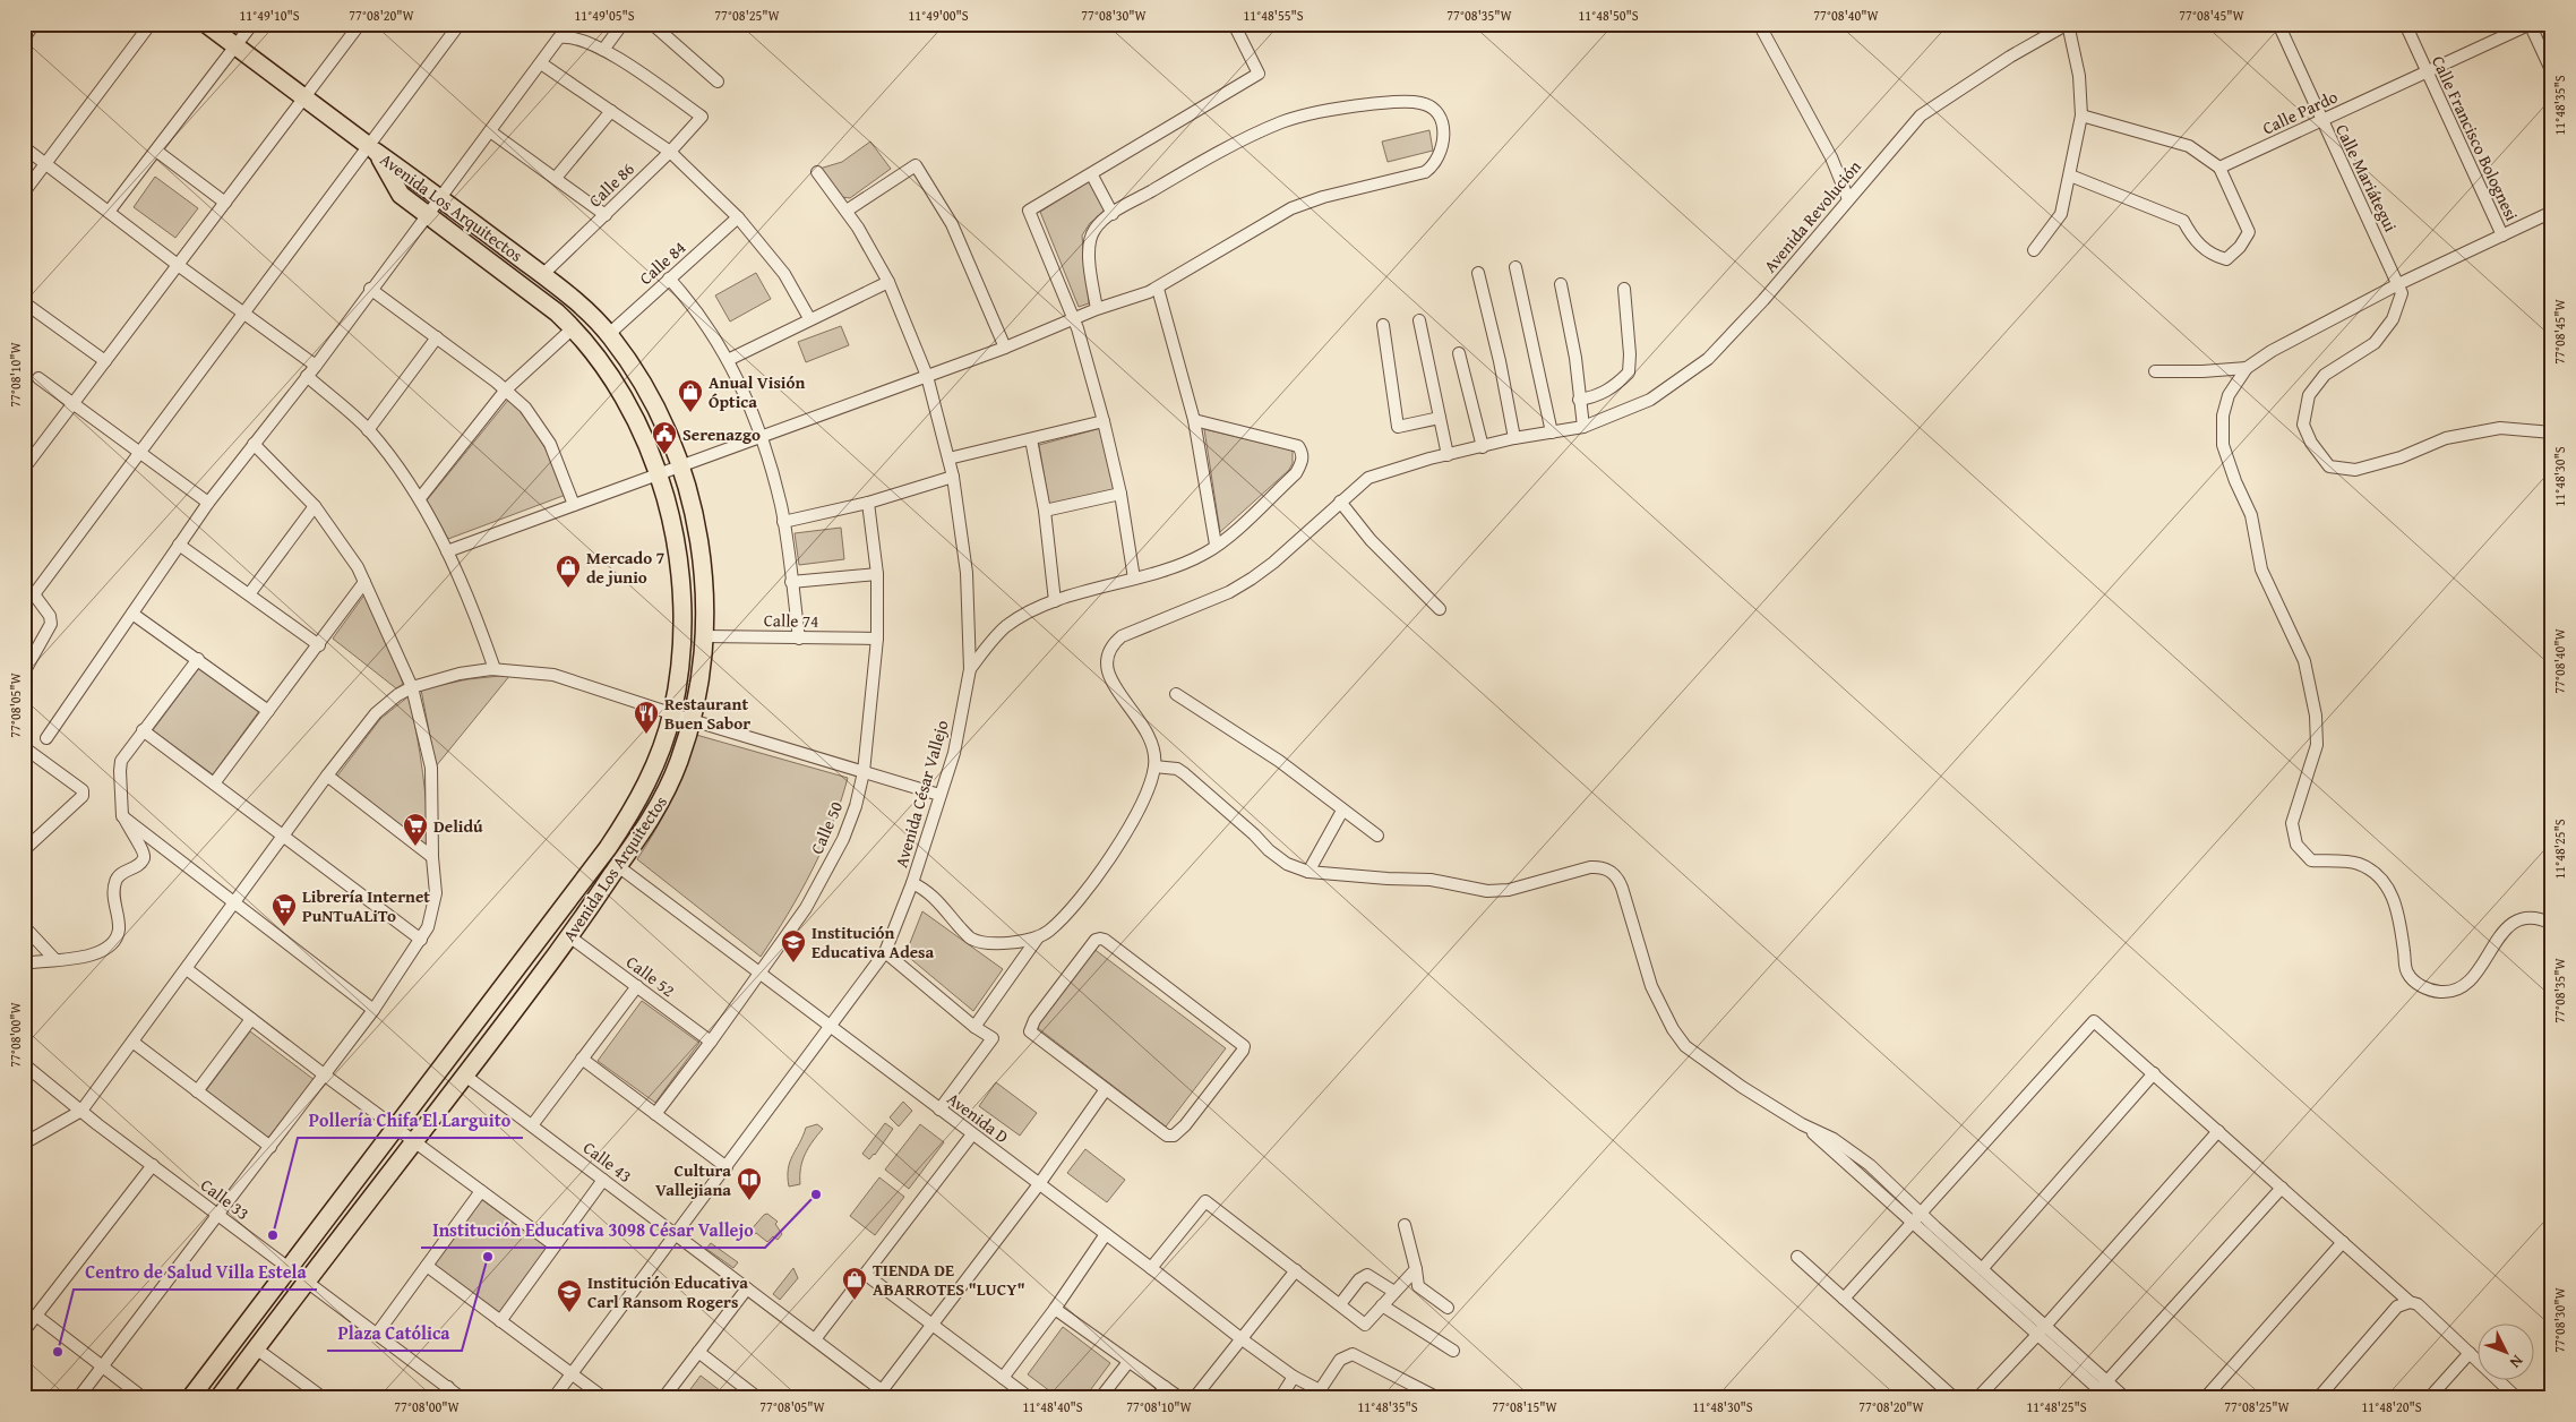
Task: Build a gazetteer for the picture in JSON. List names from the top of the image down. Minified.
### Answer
{"streets":{"main road":["Avenida Los Arquitectos"],"street":["Calle Pardo","Calle Francisco Bolognesi","Calle Mariátegui","Calle 86","Avenida Revolución","Calle 84","Calle 74","Avenida César Vallejo","Calle 50","Calle 52","Avenida D","Calle 43","Calle 33"]},"crossings":[["Calle Pardo","Calle Francisco Bolognesi"],["Calle Pardo","Calle Mariátegui"],["Calle 86","Avenida Los Arquitectos"],["Avenida Los Arquitectos","Calle 84"],["Avenida Los Arquitectos","Calle 74"],["Avenida Los Arquitectos","Calle 52"],["Avenida Los Arquitectos","Avenida D"],["Avenida Los Arquitectos","Calle 43"],["Avenida Los Arquitectos","Calle 33"],["Calle 74","Calle 50"],["Avenida César Vallejo","Avenida D"],["Avenida César Vallejo","Calle 43"],["Calle 50","Calle 52"],["Calle 50","Avenida D"]],"places":{"shop":["Anual Visión Óptica","Mercado 7 de junio","TIENDA DE ABARROTES \"LUCY\""],"public building":["Serenazgo"],"restaurant":["Restaurant Buen Sabor"],"supermarket":["Delidú","Librería Internet PuNTuALiTo"],"school or university":["Institución Educativa Adesa","Institución Educativa Carl Ransom Rogers"],"other":["Institución Educativa 3098 César Vallejo","Pollería Chifa El Larguito","Plaza Católica","Centro de Salud Villa Estela"],"library":["Cultura Vallejiana"]},"north":"bottom right","coordinates":["11°49'10\"S","77°08'20\"W","11°49'05\"S","77°08'25\"W","11°49'00\"S","77°08'30\"W","11°48'55\"S","77°08'35\"W","11°48'50\"S","77°08'40\"W","77°08'45\"W","11°48'35\"S","77°08'10\"W","11°48'30\"S","77°08'05\"W","11°48'25\"S","77°08'00\"W","11°48'40\"S","77°08'15\"W","11°48'20\"S"]}
